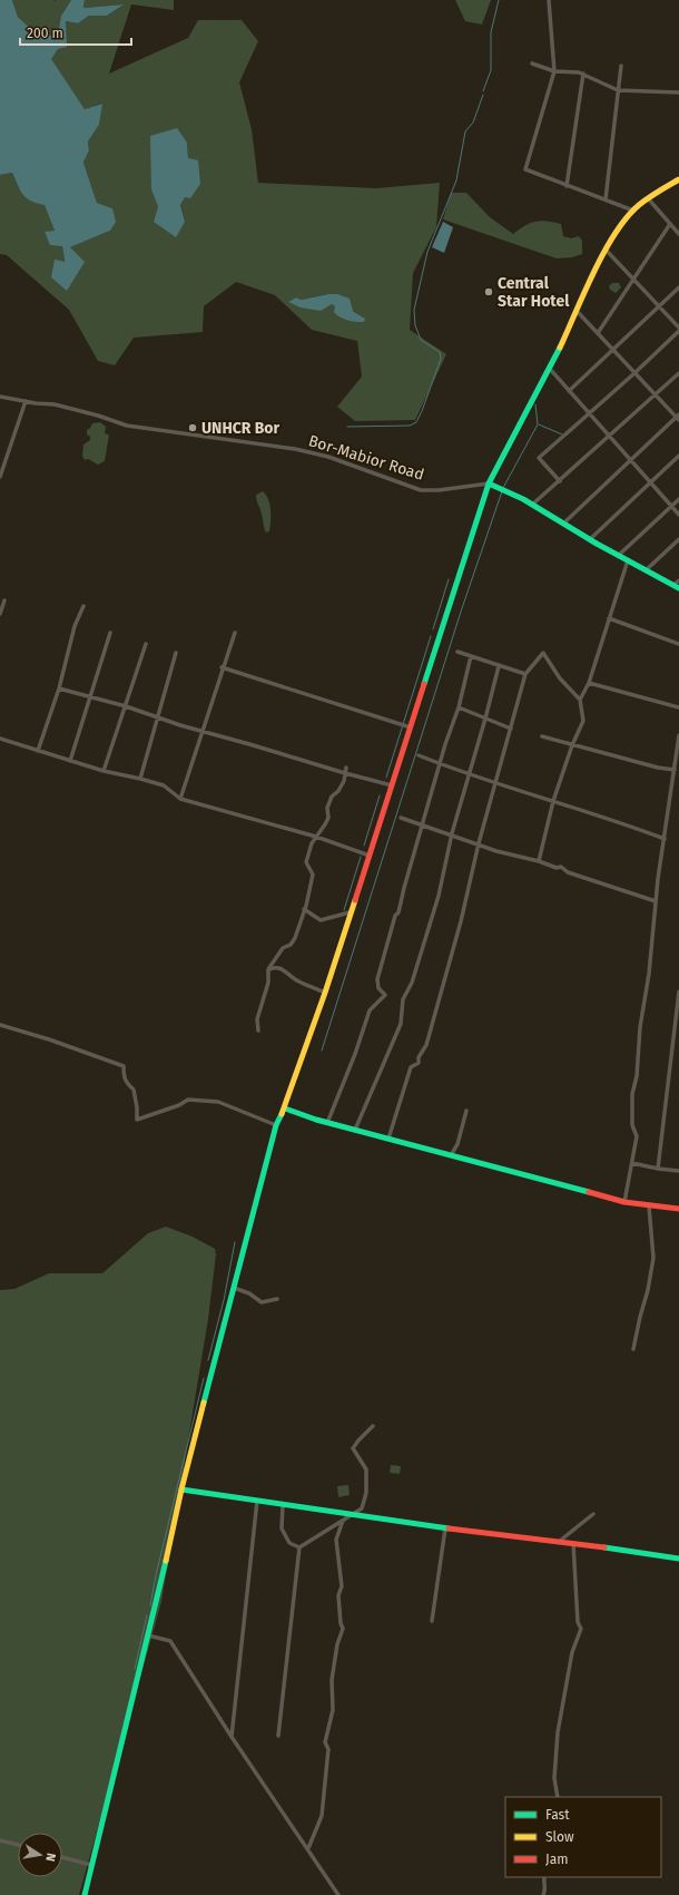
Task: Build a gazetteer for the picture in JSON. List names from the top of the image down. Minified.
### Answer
{"streets":{"street":["Bor-Mabior Road"]},"places":["Central Star Hotel","UNHCR Bor"],"legend":["Fast","Slow","Jam"],"scale_bar":"200 m","north":"right"}
